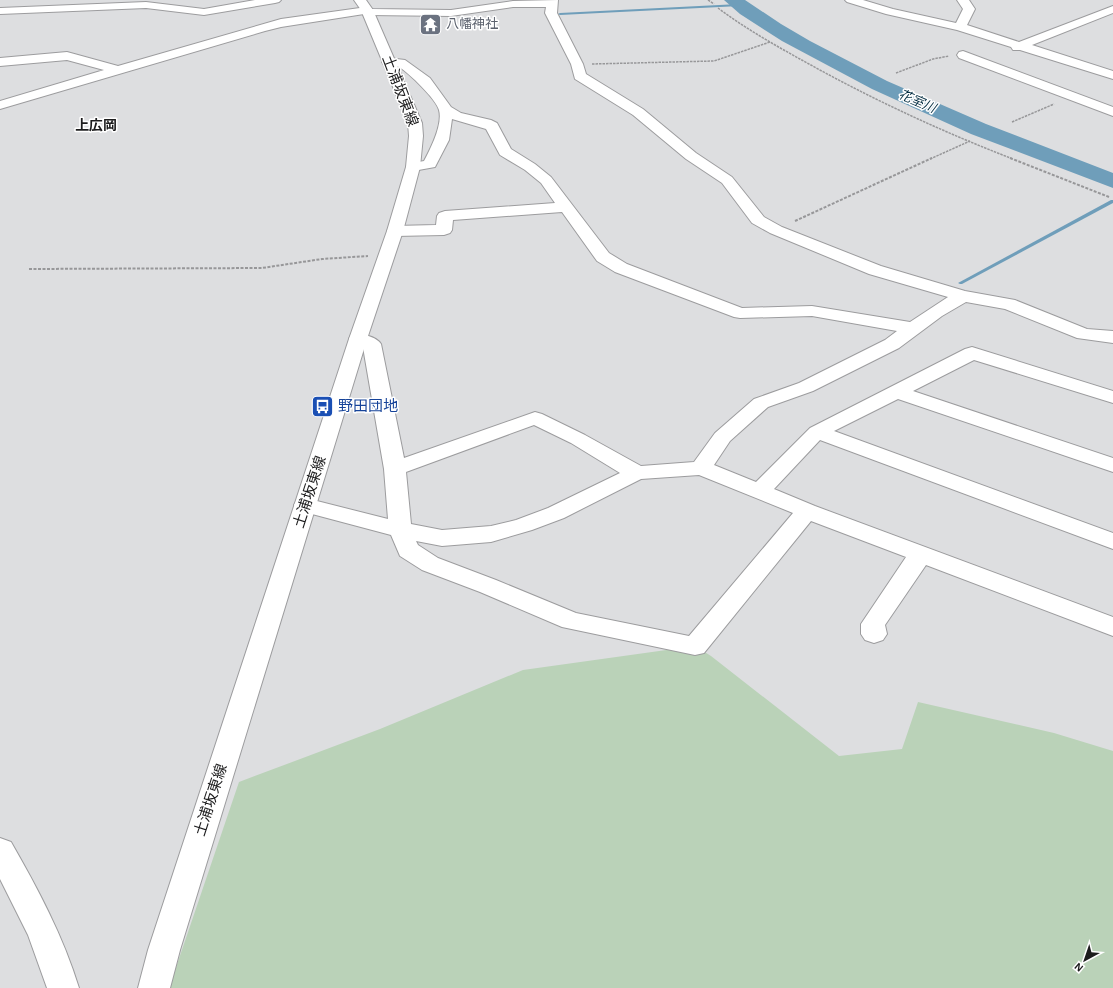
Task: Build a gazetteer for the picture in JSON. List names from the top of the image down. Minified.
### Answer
{"streets":{"street":["土浦坂東線"]},"districts":["上広岡"],"water":["花室川"],"places":{"temple":["八幡神社"],"bus stop":["野田団地"]},"north":"bottom left"}
